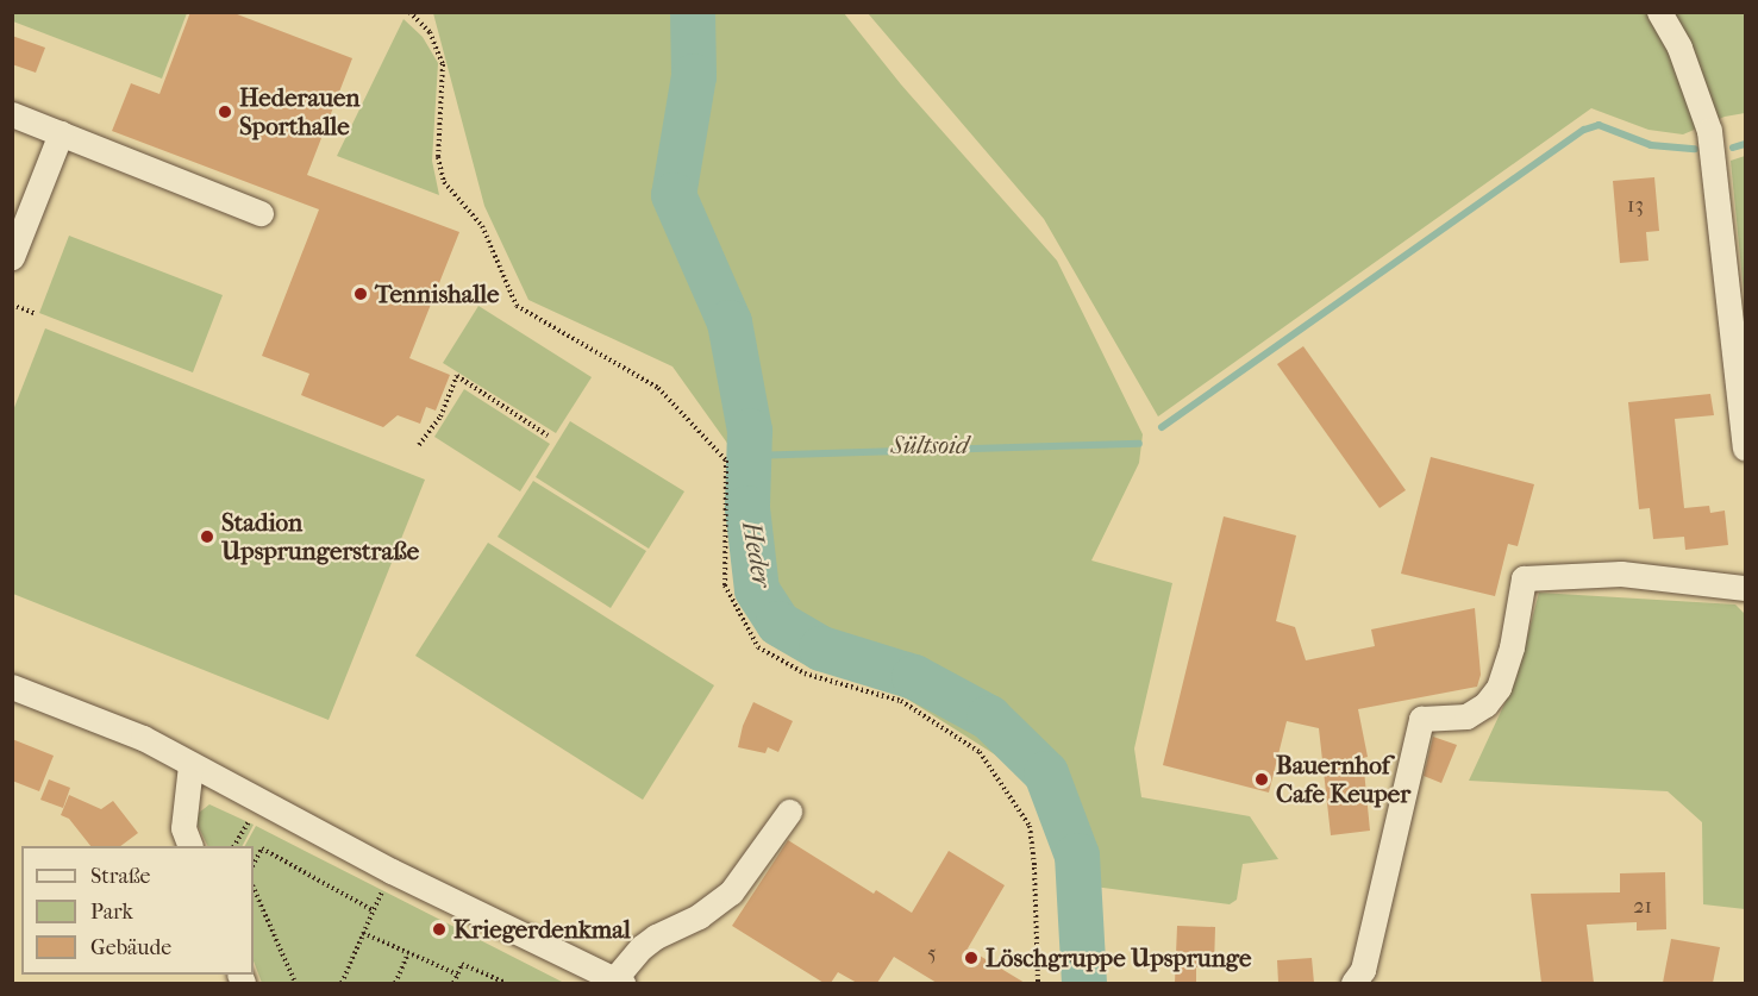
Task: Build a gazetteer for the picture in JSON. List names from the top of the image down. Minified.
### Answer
{"water":["Heder"],"parks":["Sültsoid"],"places":["Hederauen Sporthalle","Tennishalle","Stadion Upsprungerstraße","Bauernhof Cafe Keuper","Kriegerdenkmal","Löschgruppe Upsprunge"],"house_numbers":["13","21","5"],"legend":["Straße","Park","Gebäude"]}
